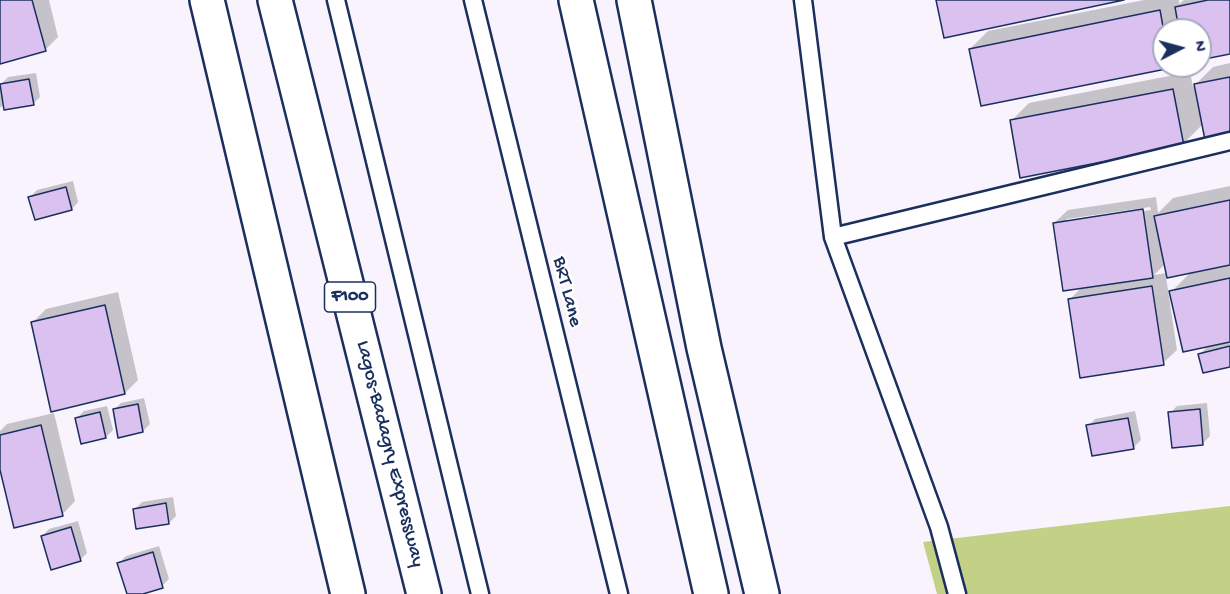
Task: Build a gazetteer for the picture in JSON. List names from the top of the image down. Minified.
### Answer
{"streets":{"main road":["F100","Lagos-Badagry Expressway"],"lane":["BRT Lane"]},"north":"right"}
